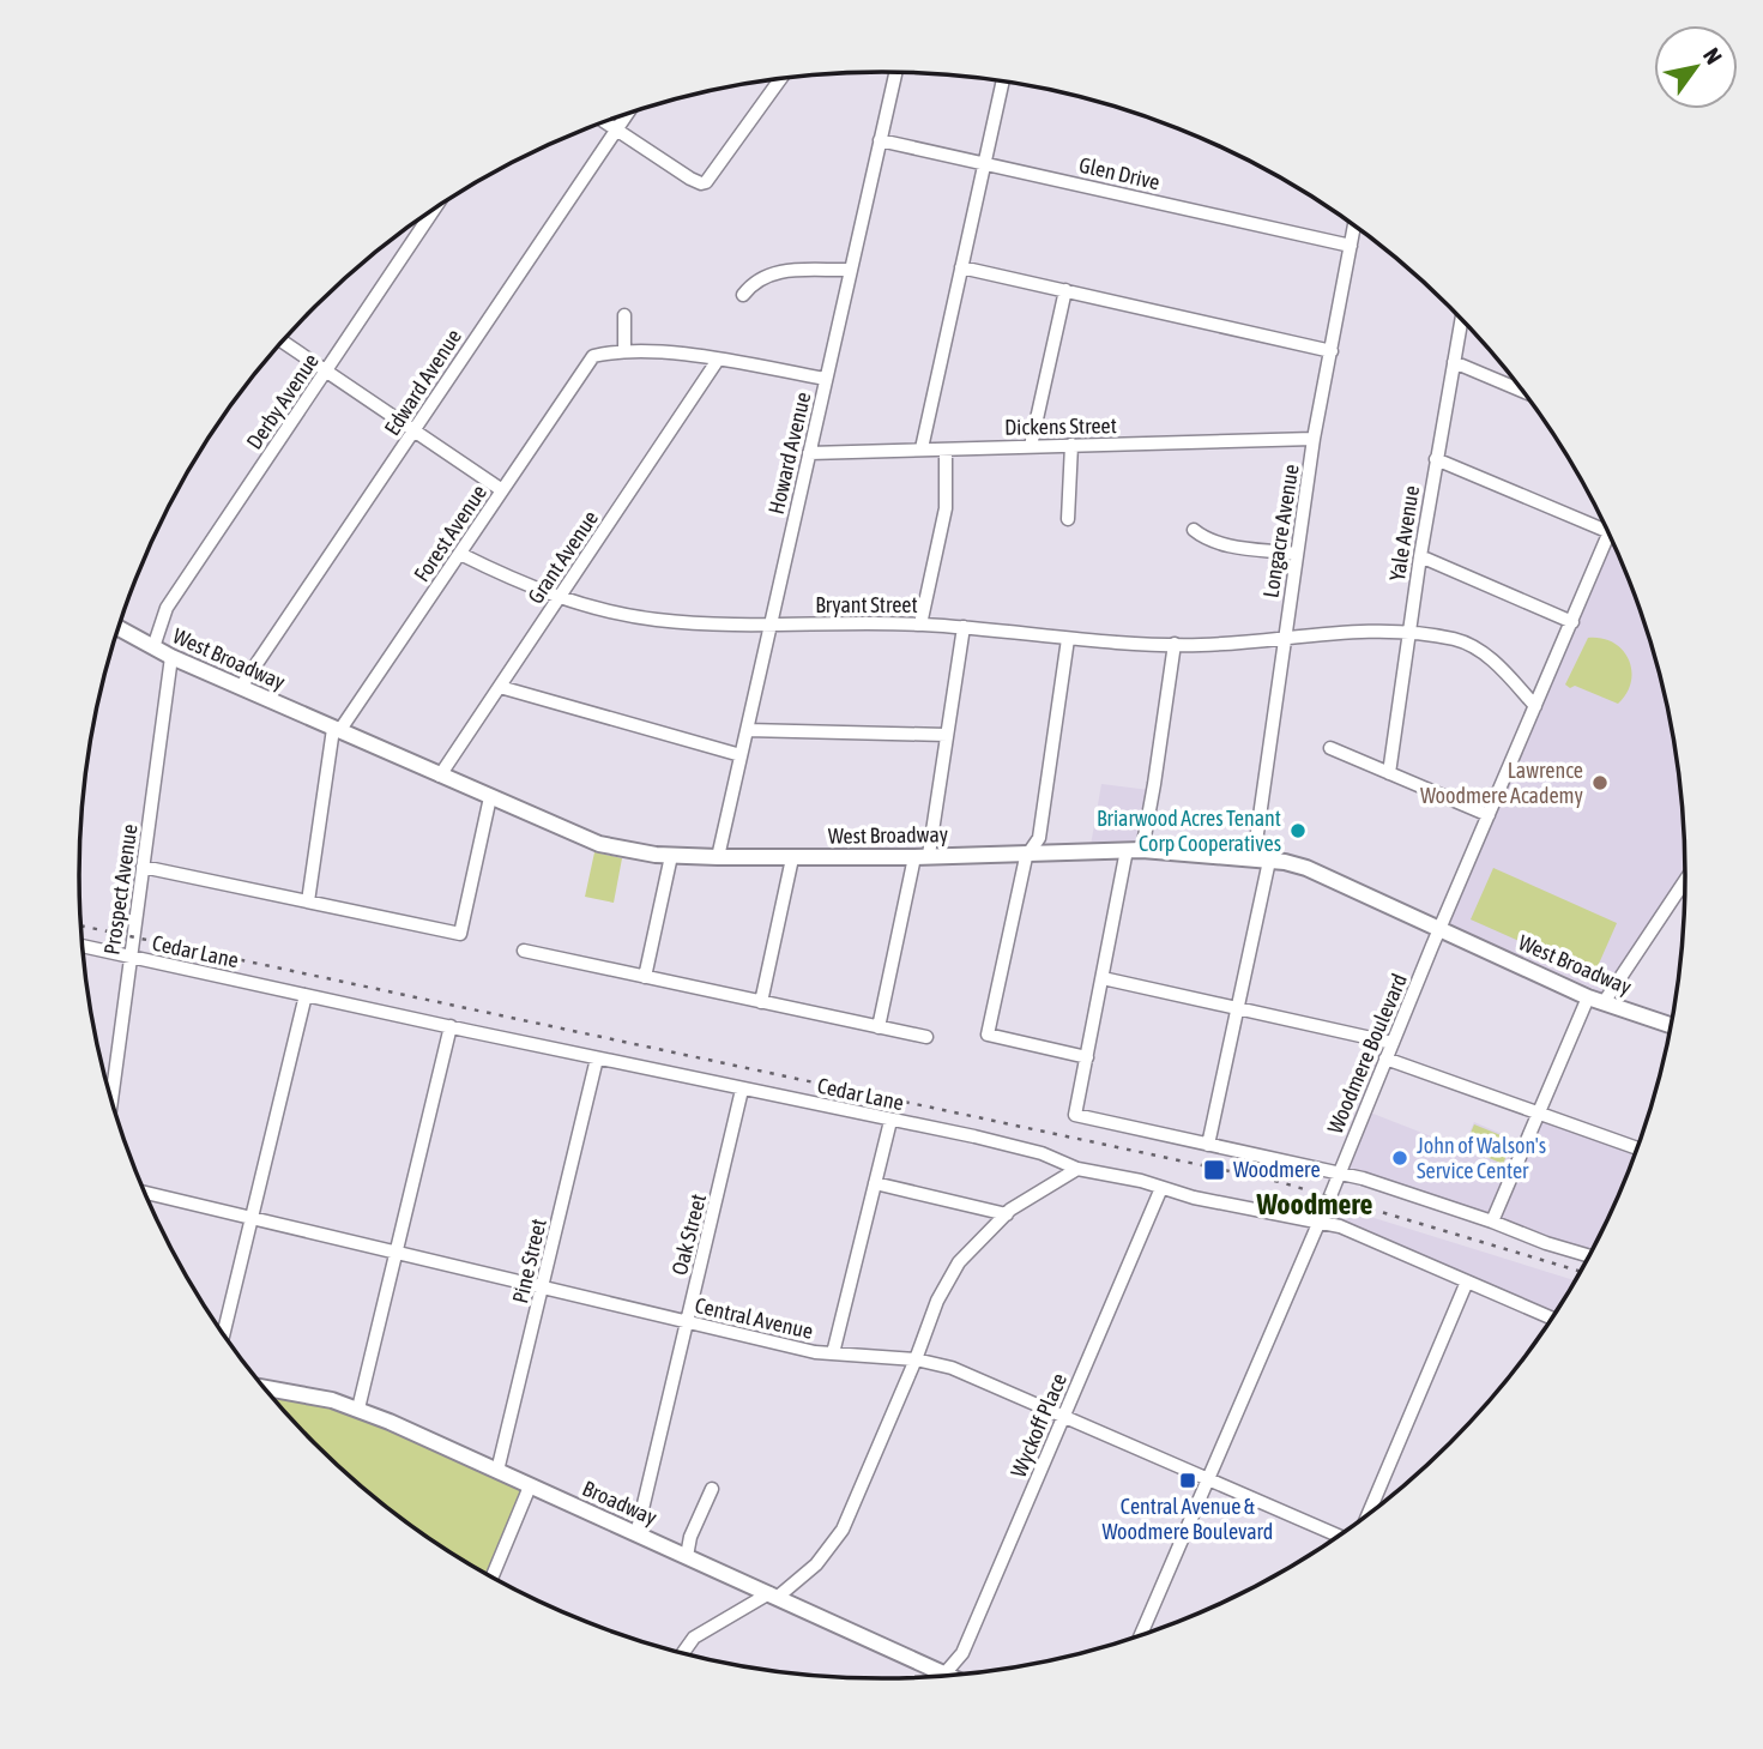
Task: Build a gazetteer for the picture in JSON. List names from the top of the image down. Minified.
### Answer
{"streets":{"main road":["West Broadway","Broadway"],"street":["Glen Drive","Edward Avenue","Derby Avenue","Dickens Street","Howard Avenue","Longacre Avenue","Forest Avenue","Yale Avenue","Grant Avenue","Bryant Street","Prospect Avenue","Cedar Lane","Woodmere Boulevard","Oak Street","Pine Street","Central Avenue","Wyckoff Place"]},"crossings":[["Glen Drive","Howard Avenue"],["Glen Drive","Longacre Avenue"],["Edward Avenue","West Broadway"],["Derby Avenue","West Broadway"],["Dickens Street","Howard Avenue"],["Dickens Street","Longacre Avenue"],["Howard Avenue","Bryant Street"],["Howard Avenue","West Broadway"],["Longacre Avenue","Bryant Street"],["Longacre Avenue","West Broadway"],["Forest Avenue","Bryant Street"],["Forest Avenue","West Broadway"],["Yale Avenue","Bryant Street"],["Grant Avenue","Bryant Street"],["Grant Avenue","West Broadway"],["Bryant Street","Woodmere Boulevard"],["West Broadway","Prospect Avenue"],["West Broadway","Woodmere Boulevard"],["Prospect Avenue","Cedar Lane"],["Cedar Lane","Woodmere Boulevard"],["Cedar Lane","Oak Street"],["Cedar Lane","Pine Street"],["Cedar Lane","Wyckoff Place"],["Woodmere Boulevard","Central Avenue"],["Oak Street","Central Avenue"],["Oak Street","Broadway"],["Pine Street","Central Avenue"],["Pine Street","Broadway"],["Central Avenue","Wyckoff Place"],["Wyckoff Place","Broadway"]],"districts":["Woodmere"],"places":{"other":["Lawrence Woodmere Academy","Briarwood Acres Tenant Corp Cooperatives","John of Walson's Service Center"],"transit":["Woodmere","Central Avenue & Woodmere Boulevard"]},"north":"top right"}
